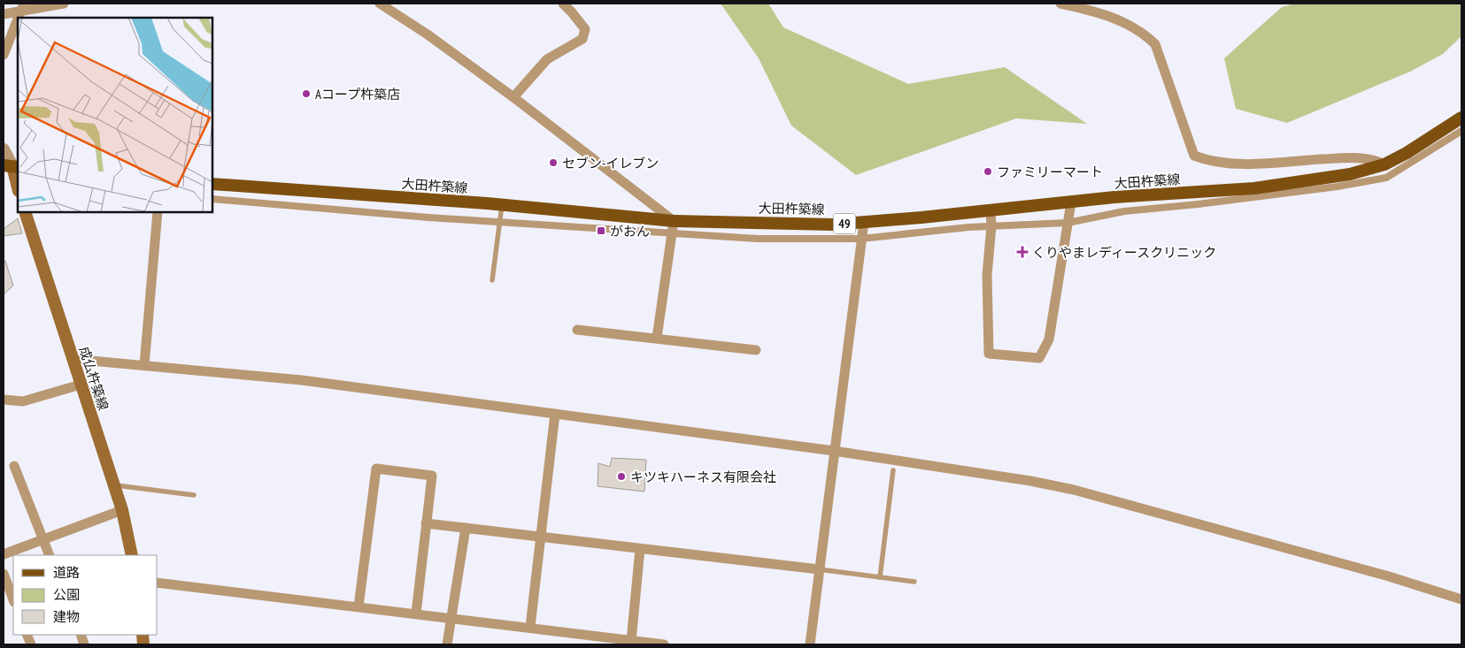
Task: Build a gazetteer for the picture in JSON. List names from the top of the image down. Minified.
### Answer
{"streets":{"main road":["大田杵築線","49","成仏杵築線"]},"places":{"other":["Aコープ杵築店","セブン-イレブン","ファミリーマート","キツキハーネス有限会社"],"transit":["がおん"],"health":["くりやまレディースクリニック"]},"legend":["道路","公園","建物"]}
